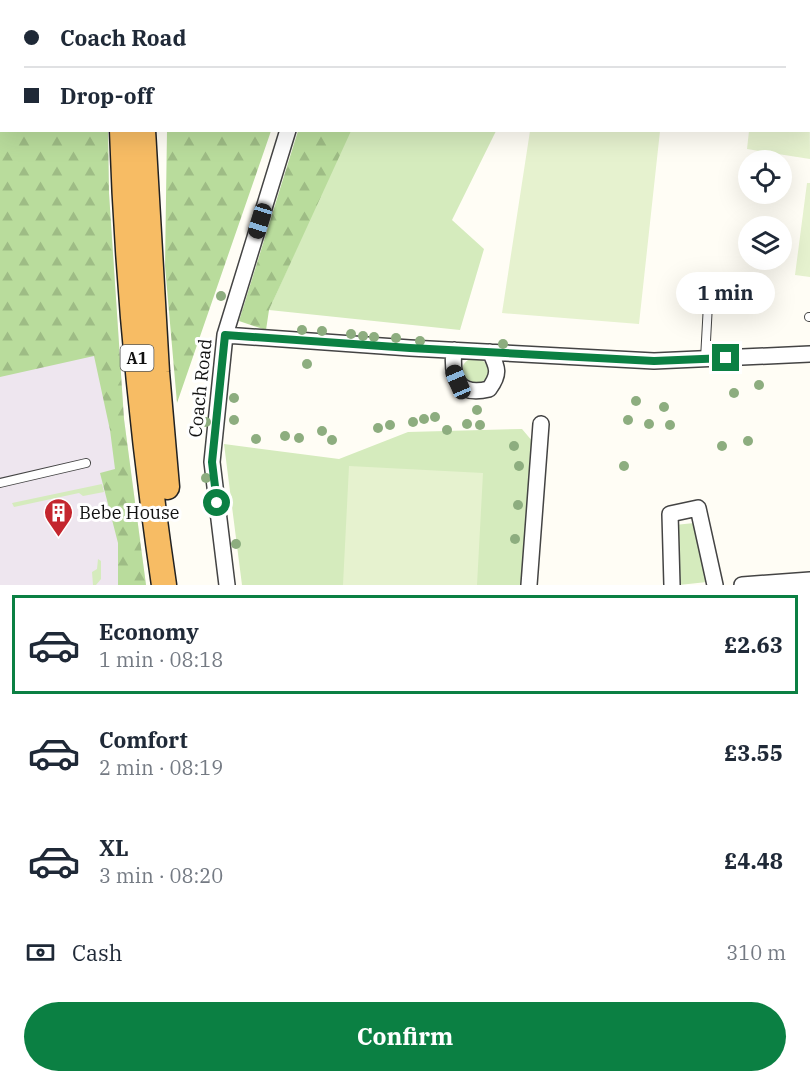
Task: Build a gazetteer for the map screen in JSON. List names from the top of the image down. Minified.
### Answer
{"streets":{"highway":["A1"],"street":["Coach Road"]},"places":{"building":["Bebe House"]},"page":{"banner":["Coach Road","Drop-off"],"bubble":"1 min","list":[{"name":"Economy","note":"1 min · 08:18","value":"£2.63"},{"name":"Comfort","note":"2 min · 08:19","value":"£3.55"},{"name":"XL","note":"3 min · 08:20","value":"£4.48"}],"pay":["Cash","310 m"],"buttons":"Confirm"}}
